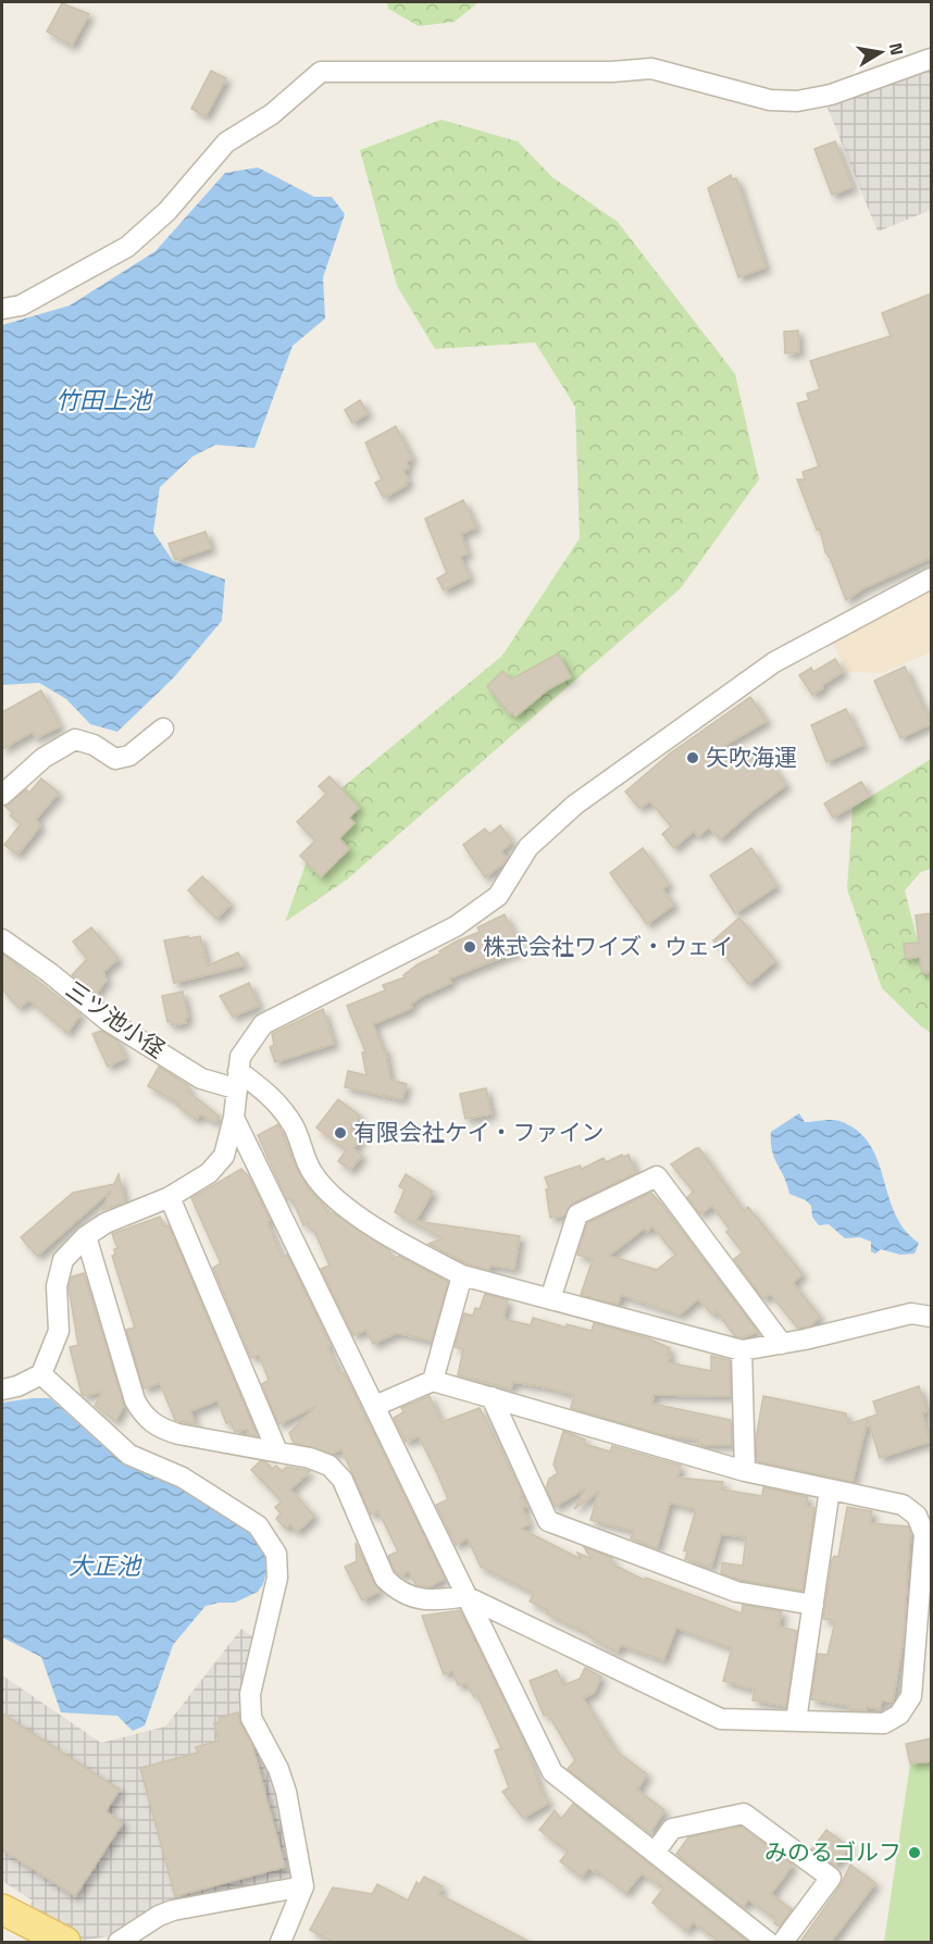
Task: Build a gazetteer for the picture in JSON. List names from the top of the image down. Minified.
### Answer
{"streets":{"street":["三ツ池小径"]},"water":["竹田上池","大正池"],"places":["矢吹海運","株式会社ワイズ・ウェイ","有限会社ケイ・ファイン","みのるゴルフ"],"north":"right"}
